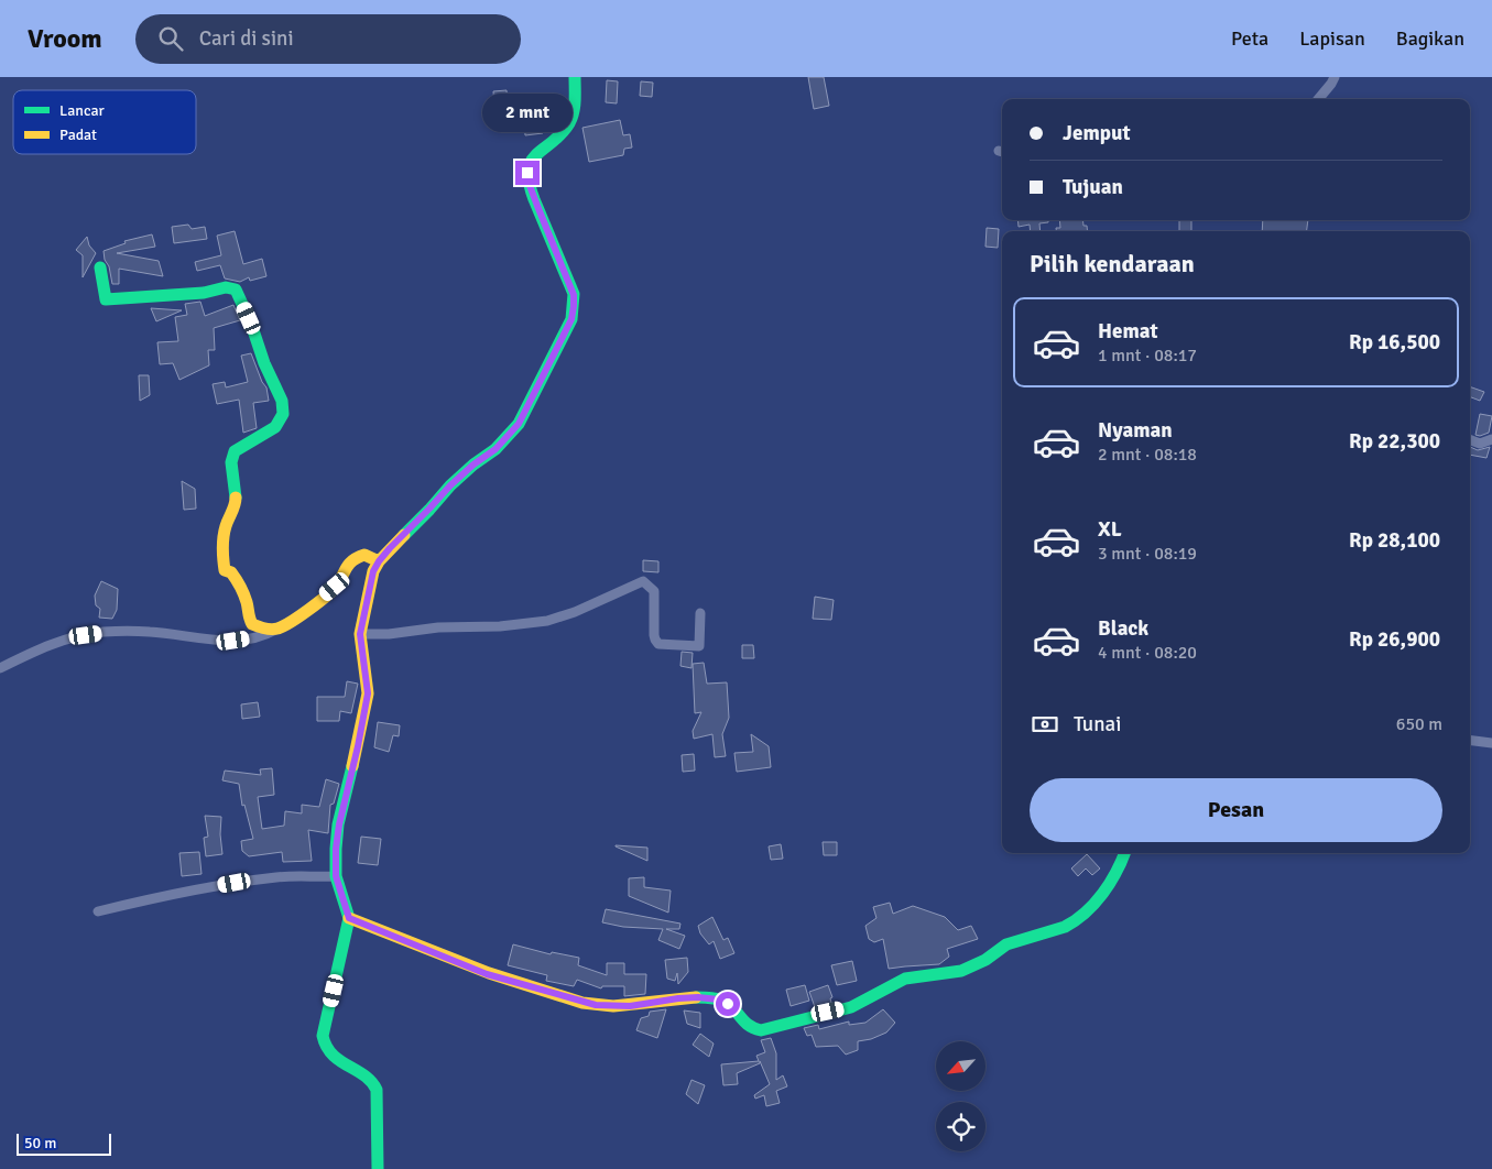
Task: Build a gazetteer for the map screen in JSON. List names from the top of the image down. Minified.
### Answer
{"legend":["Lancar","Padat"],"scale_bar":"50 m","north":"bottom left","page":{"header":"Vroom","search":"Cari di sini","nav":["Peta","Lapisan","Bagikan"],"bubble":"2 mnt","banner":["Jemput","Tujuan"],"heading":"Pilih kendaraan","list":[{"name":"Hemat","note":"1 mnt · 08:17","value":"Rp 16,500"},{"name":"Nyaman","note":"2 mnt · 08:18","value":"Rp 22,300"},{"name":"XL","note":"3 mnt · 08:19","value":"Rp 28,100"},{"name":"Black","note":"4 mnt · 08:20","value":"Rp 26,900"}],"pay":["Tunai","650 m"],"buttons":"Pesan","scale":"50 m"}}
